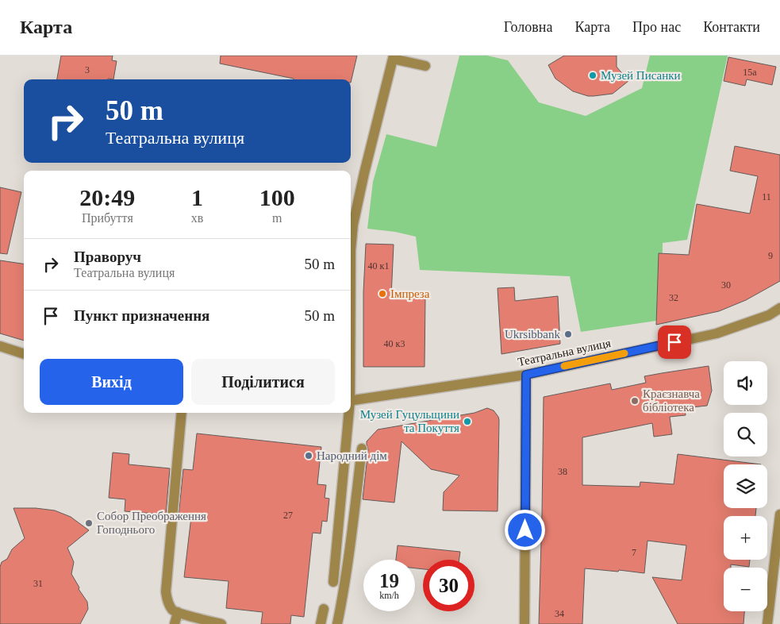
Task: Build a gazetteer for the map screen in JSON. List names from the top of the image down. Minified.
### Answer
{"streets":{"street":["Театральна вулиця"]},"places":["Музей Писанки","Імпреза","Ukrsibbank","Краєзнавча бібліотека","Музей Гуцульщини та Покуття","Народний дім","Собор Преображення Гоподнього"],"house_numbers":["3","15а","11","9","40 к1","30","32","40 к3","38","27","7","31","34"],"page":{"header":"Карта","nav":["Головна","Карта","Про нас","Контакти"],"turn":["50 m","Театральна вулиця"],"eta":["20:49","Прибуття","1","хв","100","m"],"list":[{"name":"Праворуч","note":"Театральна вулиця","value":"50 m"},{"name":"Пункт призначення","value":"50 m"}],"buttons":["Вихід","Поділитися"],"map_buttons":["+","−"],"speed":"19 km/h","limit":"30"}}
